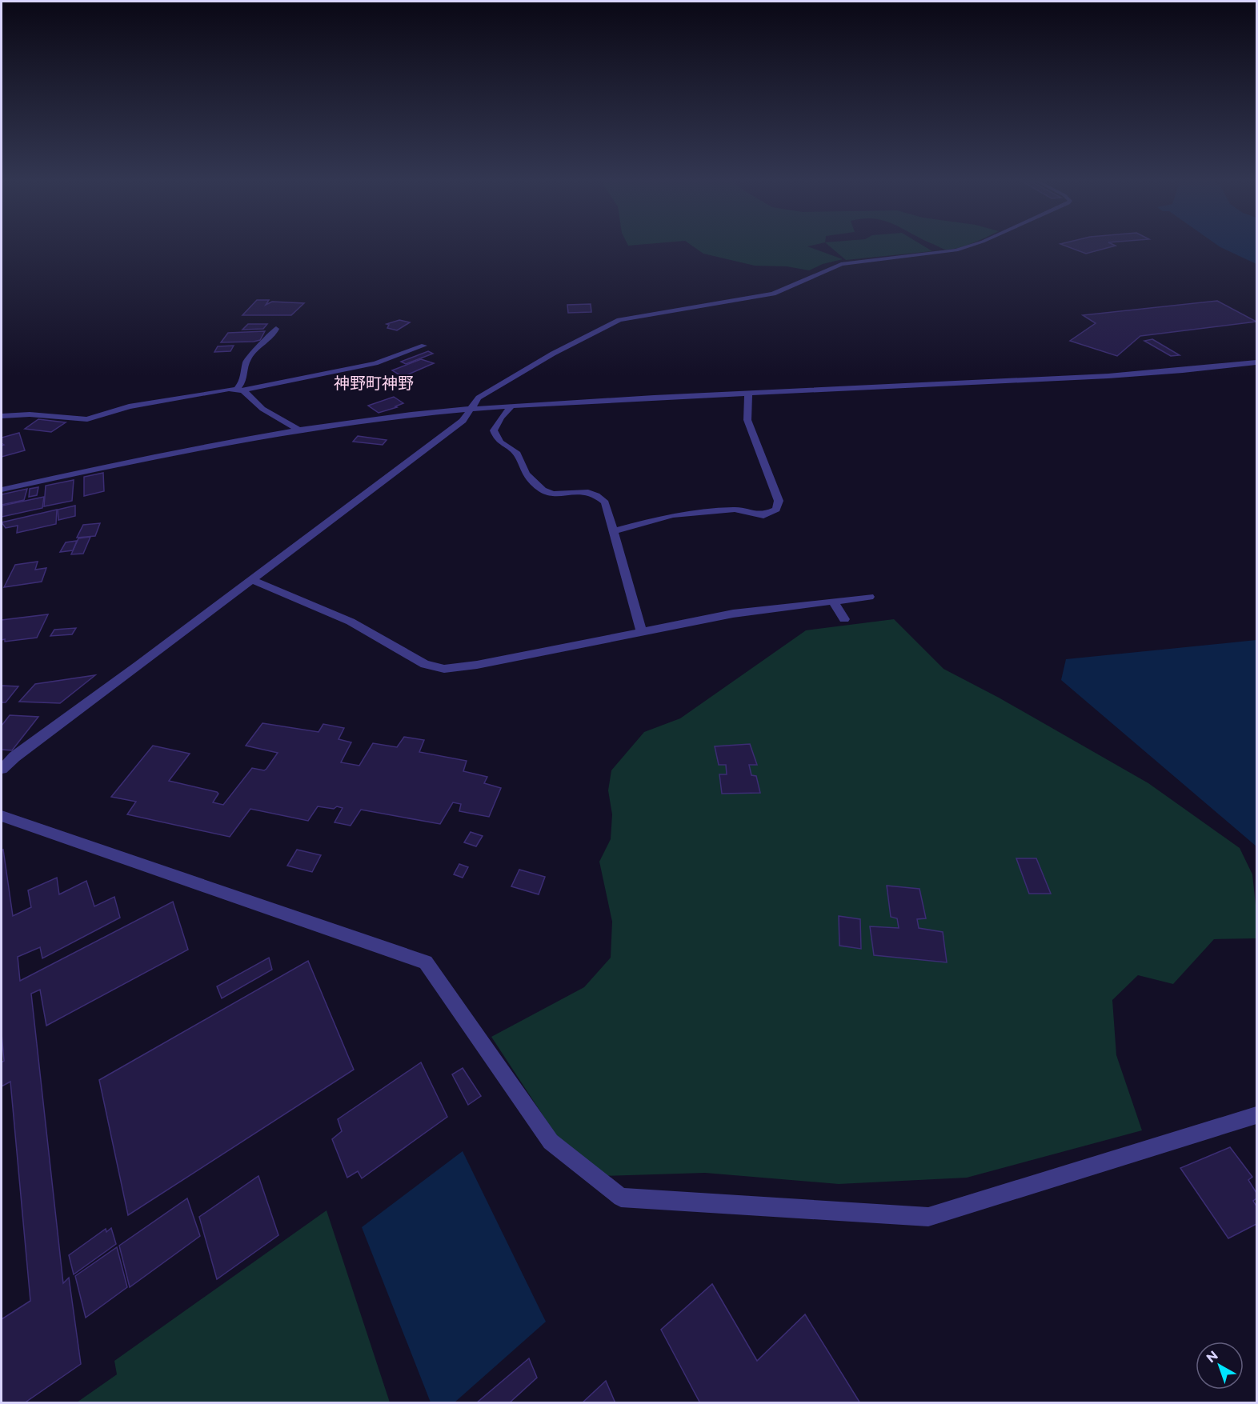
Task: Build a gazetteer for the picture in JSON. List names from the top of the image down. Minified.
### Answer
{"districts":["神野町神野"],"north":"top left"}
